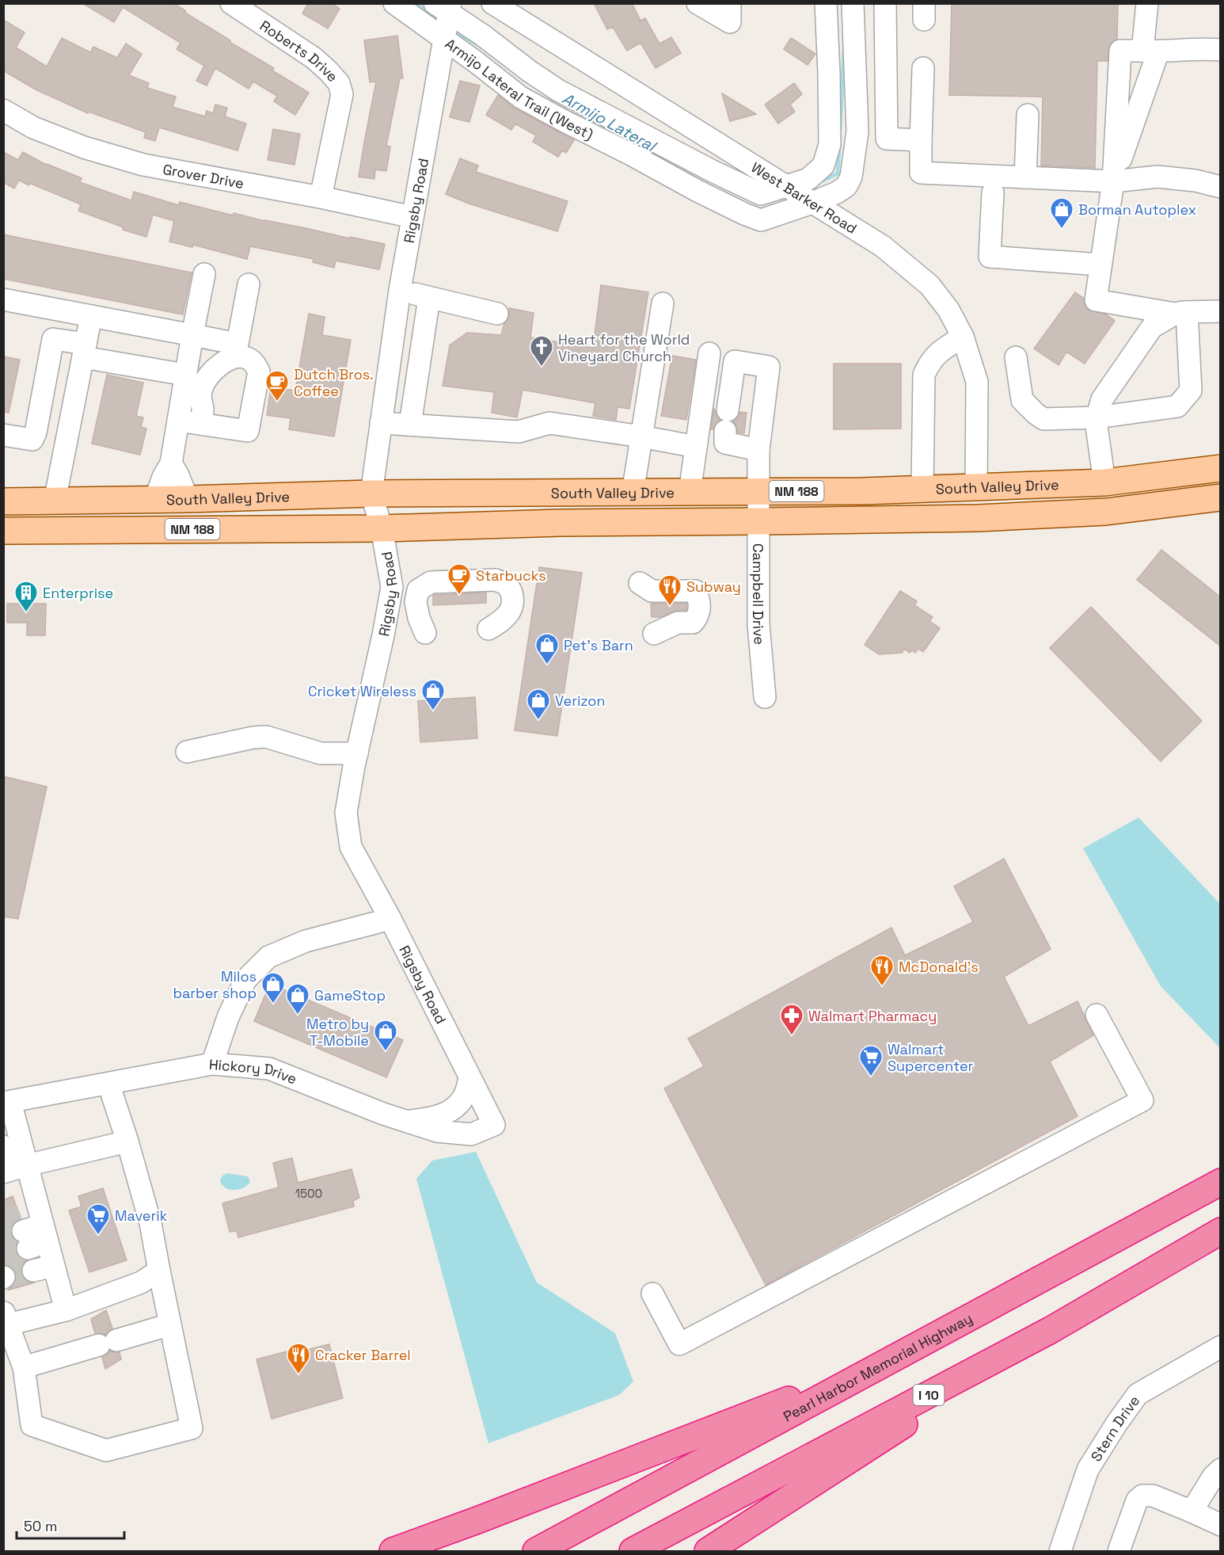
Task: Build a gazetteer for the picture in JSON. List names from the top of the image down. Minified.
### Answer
{"streets":{"highway":["Pearl Harbor Memorial Highway","I 10"],"main road":["South Valley Drive","NM 188"],"street":["Roberts Drive","Armijo Lateral Trail (West)","Grover Drive","West Barker Road","Rigsby Road","Campbell Drive","Hickory Drive","Stern Drive"]},"crossings":[["Roberts Drive","Grover Drive"],["Armijo Lateral Trail (West)","West Barker Road"],["Armijo Lateral Trail (West)","Rigsby Road"],["Grover Drive","Rigsby Road"],["West Barker Road","South Valley Drive"],["Rigsby Road","South Valley Drive"],["Rigsby Road","Hickory Drive"],["South Valley Drive","Campbell Drive"]],"water":["Armijo Lateral"],"places":{"shop":["Borman Autoplex","Pet's Barn","Cricket Wireless","Verizon","Milos barber shop","GameStop","Metro by T-Mobile"],"church":["Heart for the World Vineyard Church"],"cafe":["Dutch Bros. Coffee","Starbucks"],"restaurant":["Subway","McDonald's","Cracker Barrel"],"building":["Enterprise"],"pharmacy":["Walmart Pharmacy"],"supermarket":["Walmart Supercenter","Maverik"]},"house_numbers":["1500"],"scale_bar":"50 m"}
